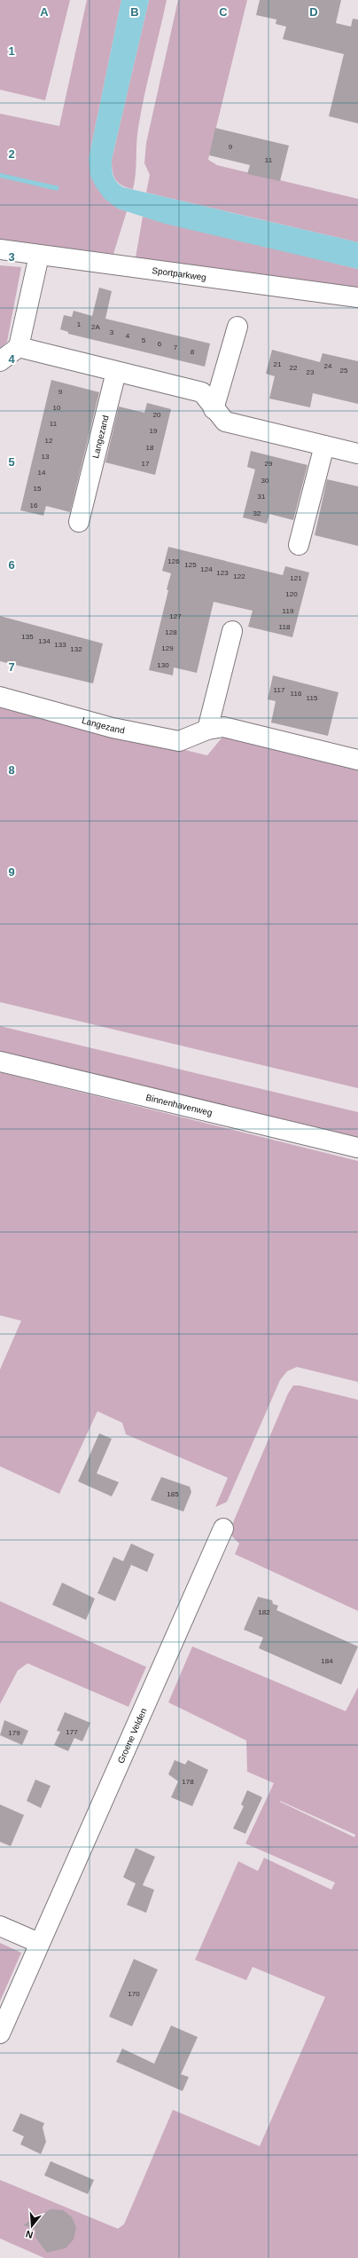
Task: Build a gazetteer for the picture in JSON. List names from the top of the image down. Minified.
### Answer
{"streets":{"street":["Sportparkweg","Langezand","Binnenhavenweg","Groene Velden"]},"house_numbers":["9","11","1","2A","3","4","5","6","7","8","21","24","22","25","23","9","10","20","11","19","12","18","13","17","29","14","30","15","31","16","32","126","125","124","123","122","121","120","119","127","118","128","135","134","133","129","132","130","117","116","115","185","182","184","177","179","178","170"],"north":"bottom","grid":{"columns":["A","B","C","D"],"rows":["1","2","3","4","5","6","7","8","9"]}}
